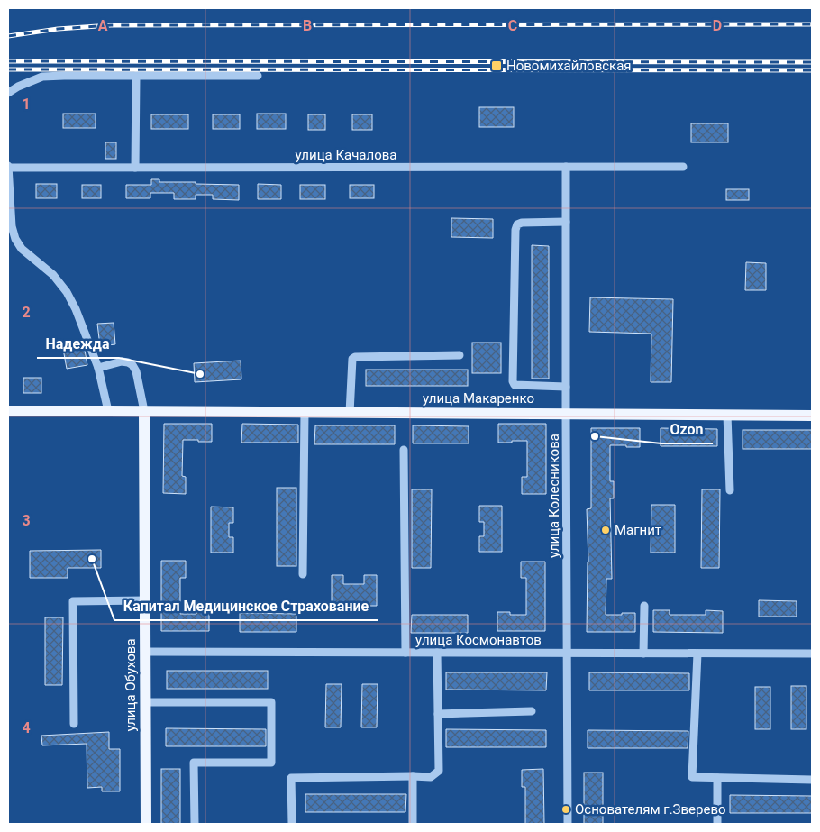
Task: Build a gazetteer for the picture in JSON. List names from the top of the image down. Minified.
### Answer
{"streets":{"main road":["улица Макаренко","улица Обухова"],"street":["улица Качалова","улица Колесникова","улица Космонавтов"]},"crossings":[["улица Качалова","улица Колесникова"],["улица Макаренко","улица Колесникова"],["улица Макаренко","улица Обухова"],["улица Колесникова","улица Космонавтов"],["улица Космонавтов","улица Обухова"]],"places":{"transit":["Новомихайловская"],"other":["Надежда","Ozon","Магнит","Капитал Медицинское Страхование","Основателям г.Зверево"]},"grid":{"columns":["A","B","C","D"],"rows":["1","2","3","4"]}}
